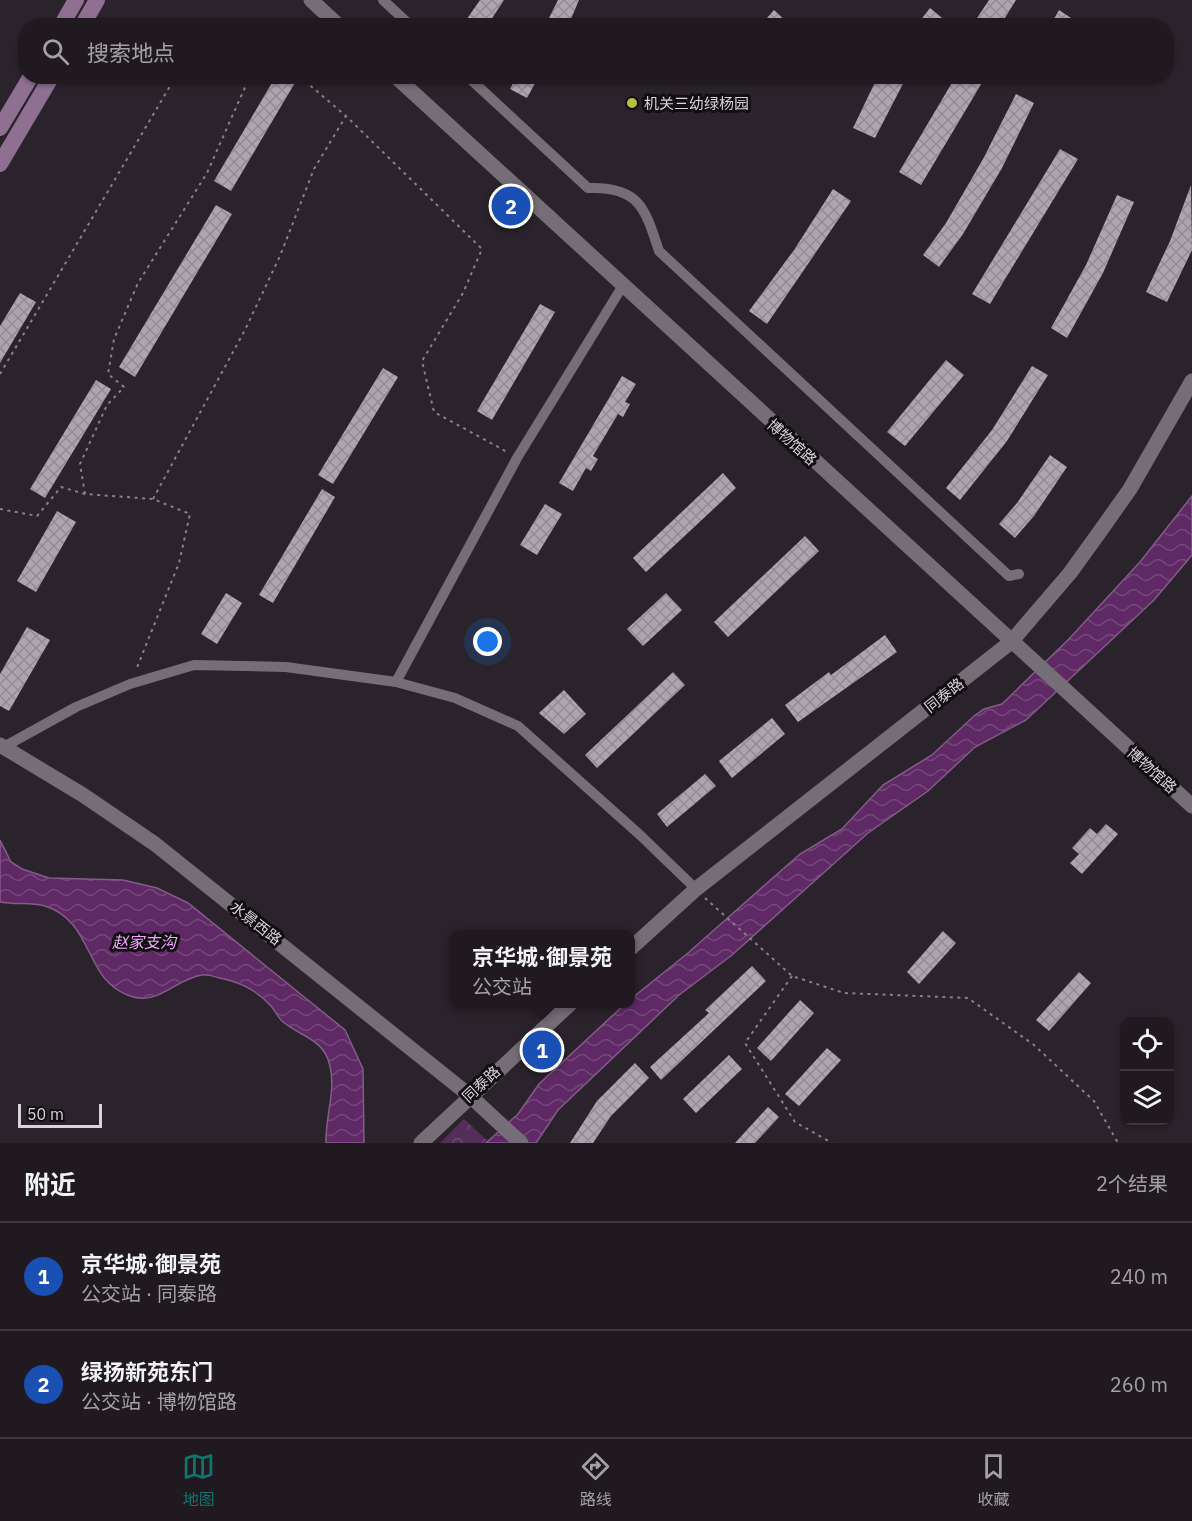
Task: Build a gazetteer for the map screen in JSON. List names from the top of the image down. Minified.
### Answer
{"streets":{"street":["博物馆路","同泰路","水景西路"]},"crossings":[["博物馆路","同泰路"],["同泰路","水景西路"]],"water":["赵家支沟"],"places":["机关三幼绿杨园"],"scale_bar":"50 m","page":{"search":"搜索地点","pins":["2","1"],"popup":["京华城·御景苑","公交站"],"scale":"50 m","heading":["附近","2个结果"],"list":[{"mark":"1","name":"京华城·御景苑","note":"公交站 · 同泰路","value":"240 m"},{"mark":"2","name":"绿扬新苑东门","note":"公交站 · 博物馆路","value":"260 m"}],"nav":["地图","路线","收藏"]}}
